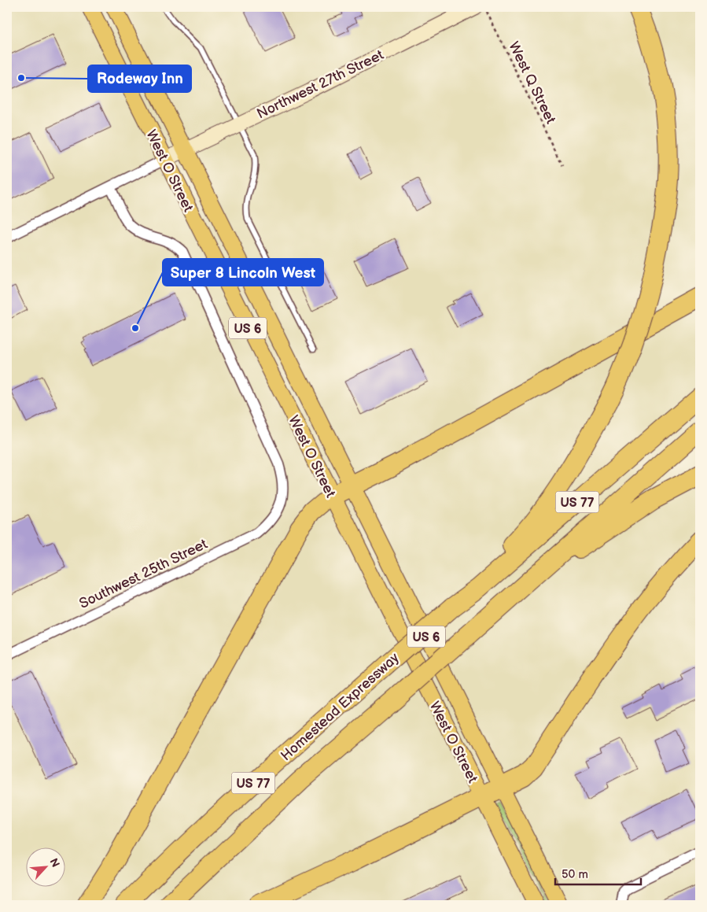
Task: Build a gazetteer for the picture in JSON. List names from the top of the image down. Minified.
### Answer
{"streets":{"highway":["US 77","Homestead Expressway"],"main road":["West O Street","US 6"],"street":["Northwest 27th Street","Southwest 25th Street"],"path":["West Q Street"]},"crossings":[["Northwest 27th Street","West O Street"],["US 77","Homestead Expressway"]],"places":["Rodeway Inn","Super 8 Lincoln West"],"scale_bar":"50 m","north":"top right"}
